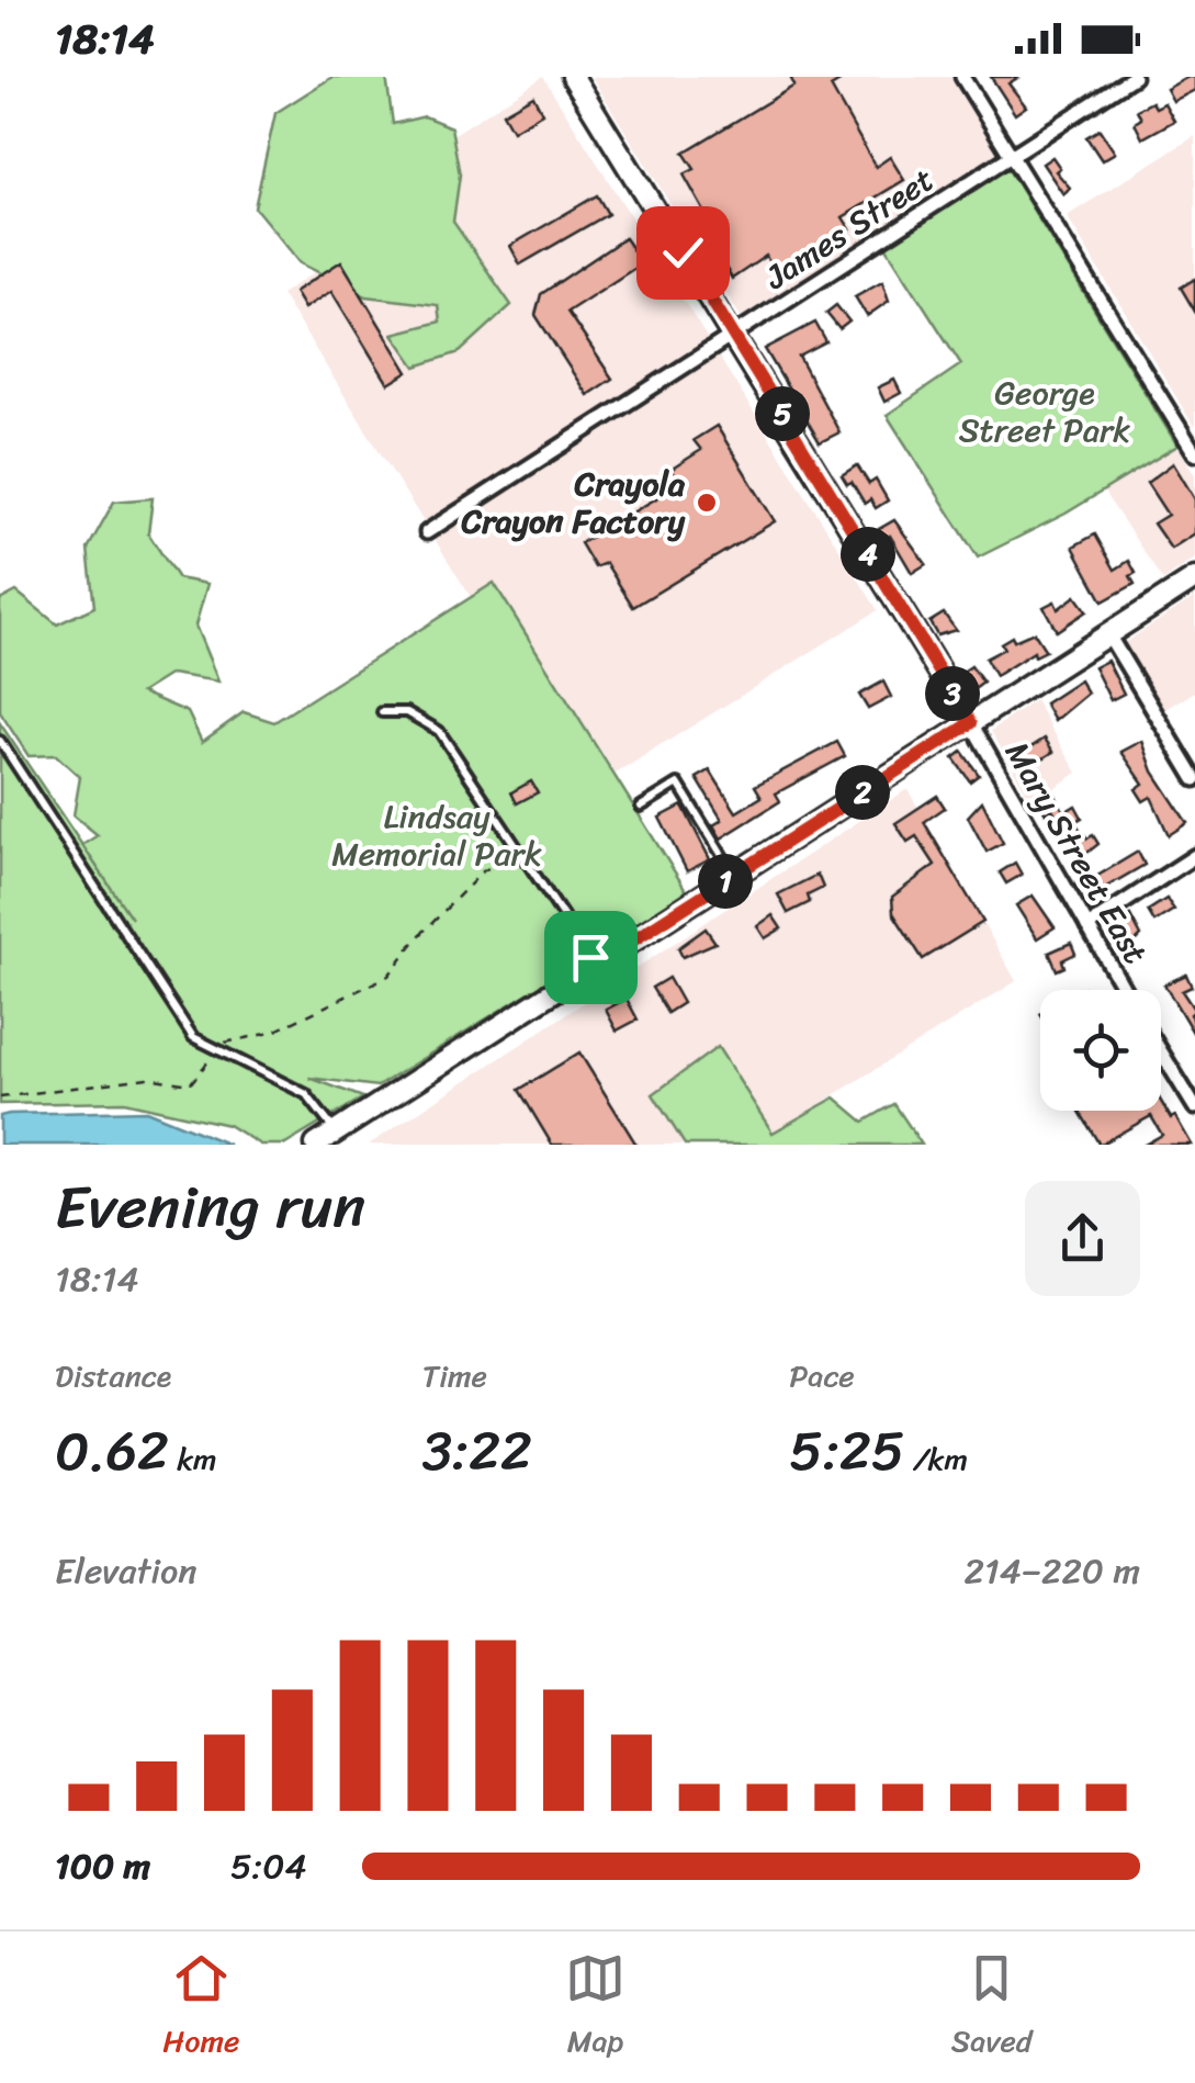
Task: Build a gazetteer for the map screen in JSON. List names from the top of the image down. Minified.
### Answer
{"streets":{"street":["James Street","Mary Street East"]},"parks":["George Street Park","Lindsay Memorial Park"],"places":["Crayola Crayon Factory"],"page":{"status":"18:14","pins":["5","4","3","2","1"],"heading":["Evening run","18:14"],"stats":[["Distance","0.62 km"],["Time","3:22"],["Pace","5:25 /km"]],"chart":["Elevation","214–220 m"],"list":[{"name":"100 m","note":"5:04"}],"tabs":["Home","Map","Saved"]}}
